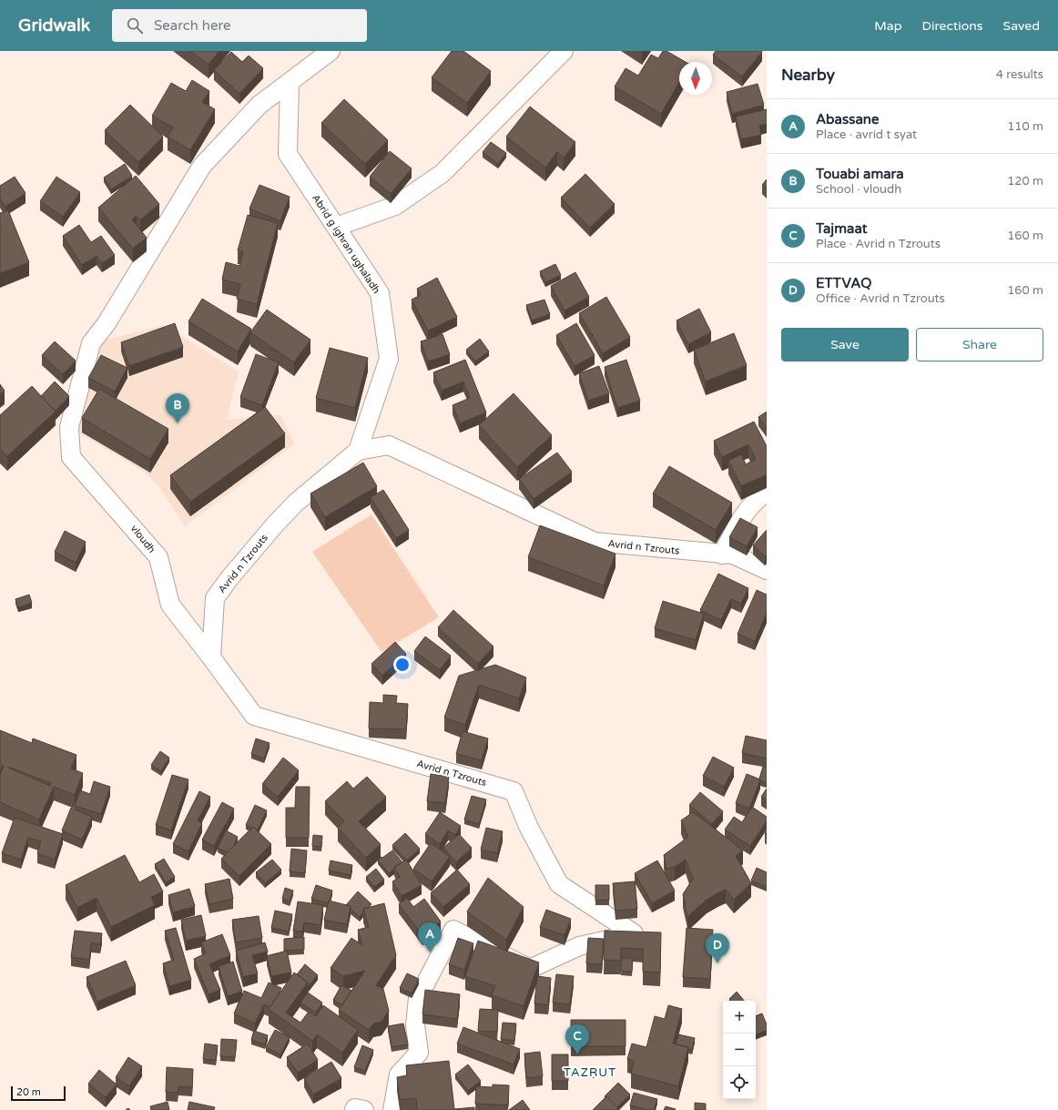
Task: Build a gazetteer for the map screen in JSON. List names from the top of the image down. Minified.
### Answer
{"streets":{"street":["Abrid g ighran ughaladh","vloudh","Avrid n Tzrouts"]},"crossings":[["Abrid g ighran ughaladh","vloudh"],["Abrid g ighran ughaladh","Avrid n Tzrouts"],["vloudh","Avrid n Tzrouts"]],"districts":["TAZṚUT"],"scale_bar":"20 m","north":"bottom","page":{"header":"Gridwalk","search":"Search here","nav":["Map","Directions","Saved"],"heading":["Nearby","4 results"],"list":[{"mark":"A","name":"Abassane","note":"Place · avrid t syat","value":"110 m"},{"mark":"B","name":"Touabi amara","note":"School · vloudh","value":"120 m"},{"mark":"C","name":"Tajmaat","note":"Place · Avrid n Tzrouts","value":"160 m"},{"mark":"D","name":"ETTVAQ","note":"Office · Avrid n Tzrouts","value":"160 m"}],"buttons":["Save","Share"],"pins":["B","A","D","C"],"map_buttons":["+","−"],"scale":"20 m"}}
